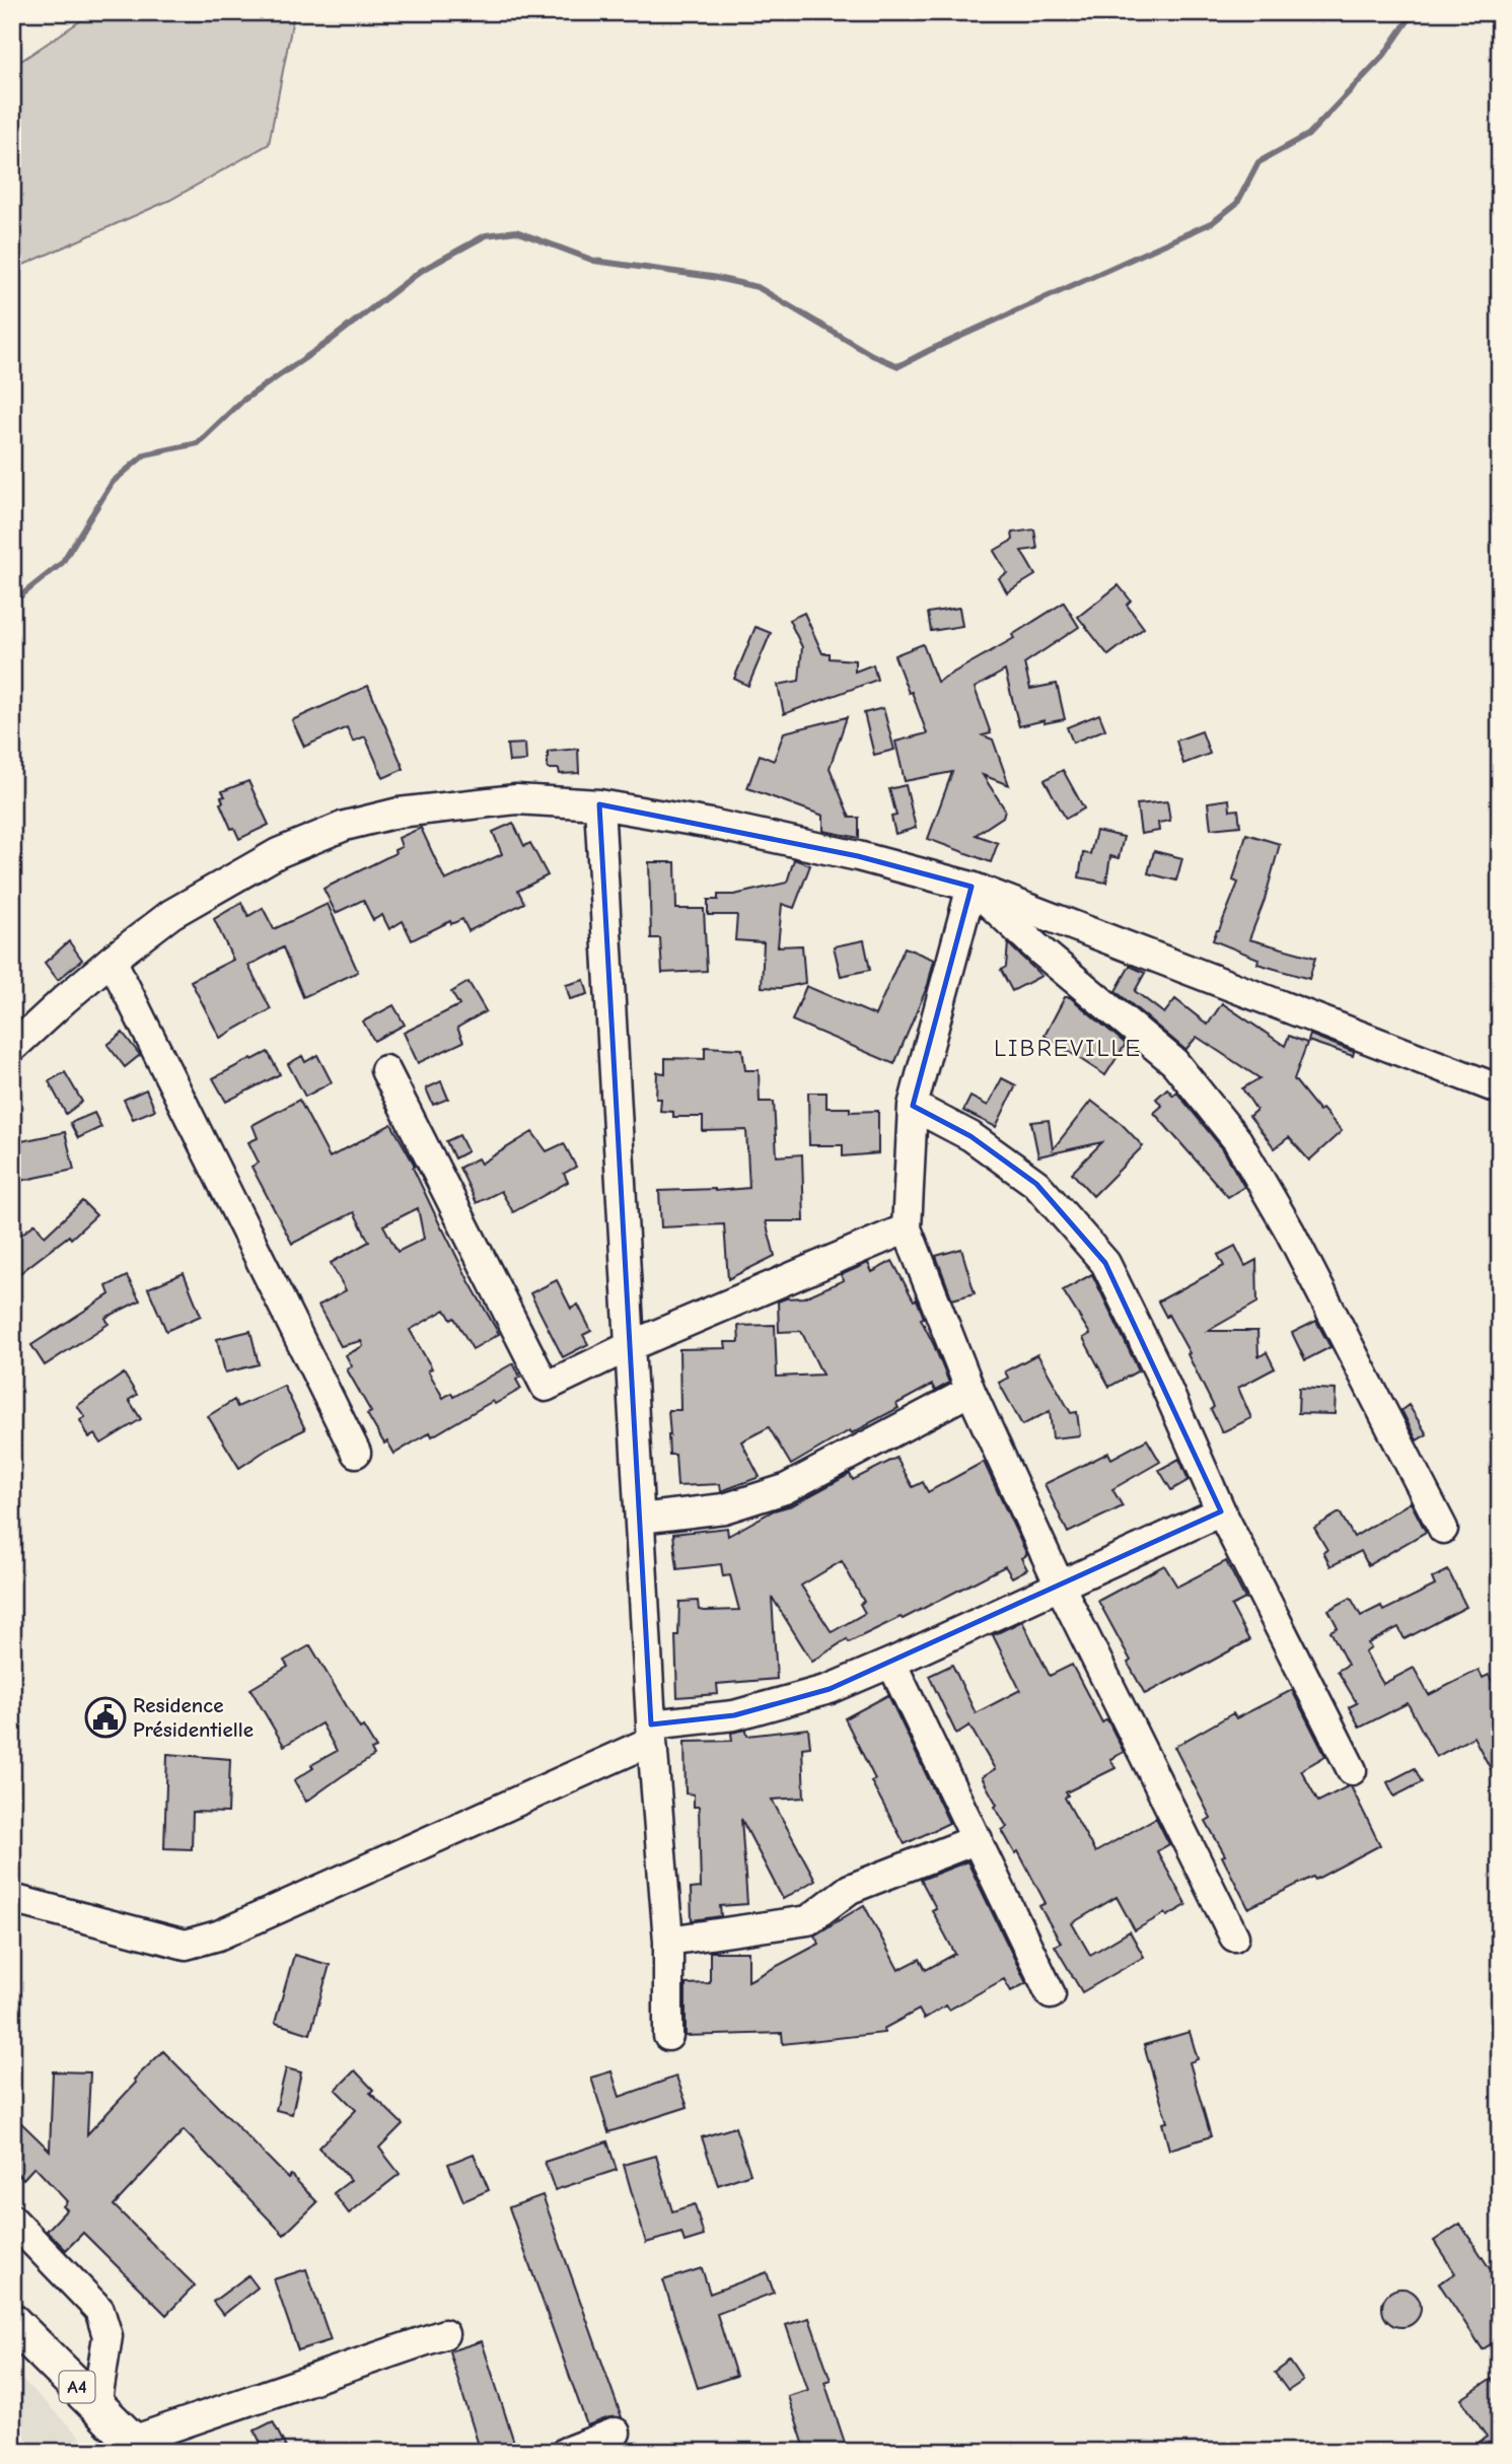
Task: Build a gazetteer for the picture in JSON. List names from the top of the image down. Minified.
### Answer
{"streets":{"main road":["A4"]},"districts":["LIBREVILLE"],"places":{"public building":["Residence Présidentielle"]}}
